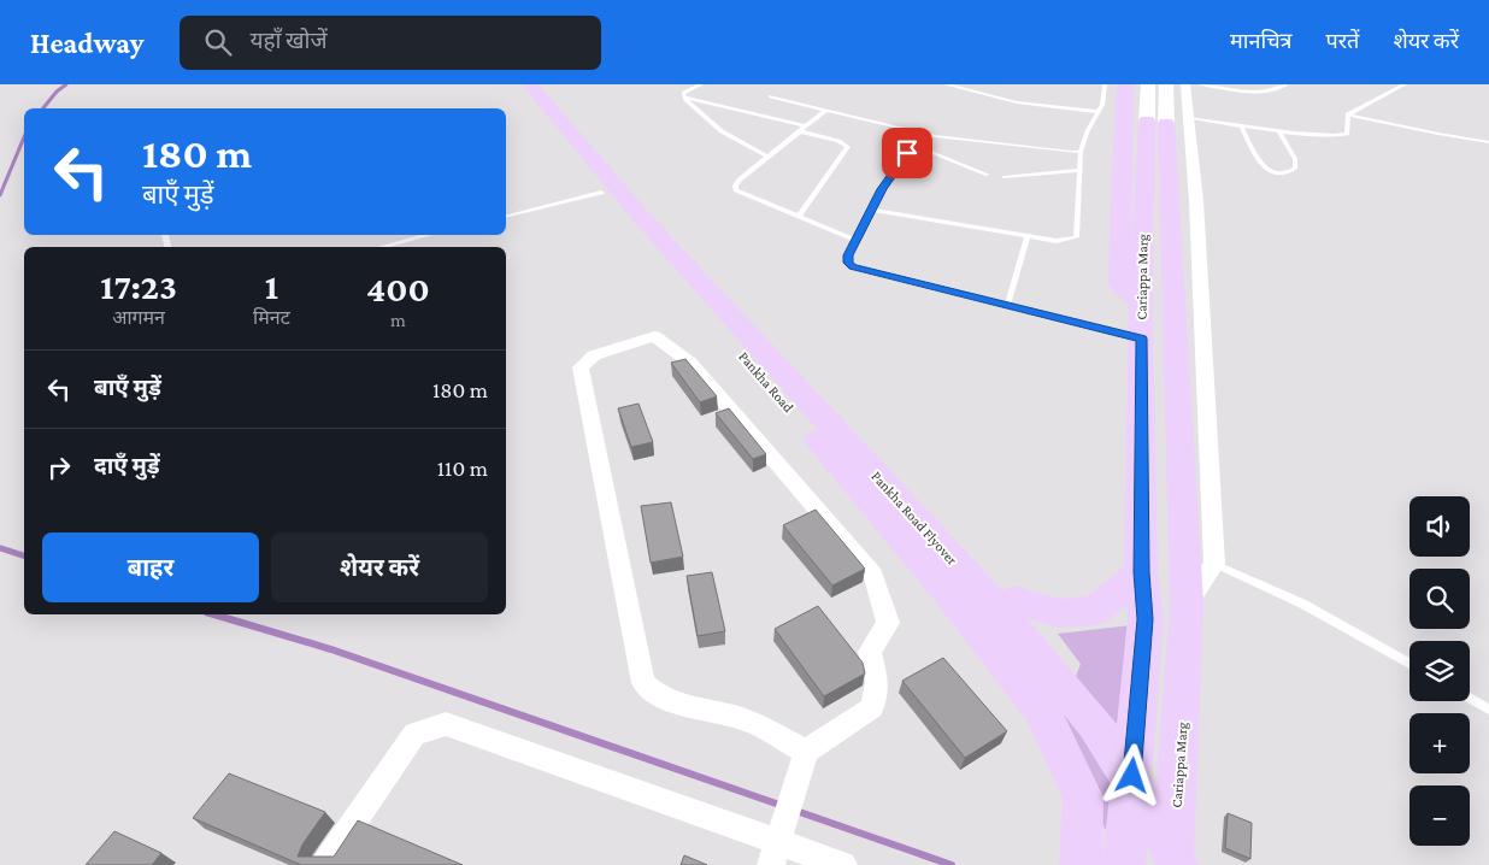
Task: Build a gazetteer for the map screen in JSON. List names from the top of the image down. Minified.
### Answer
{"streets":{"main road":["Cariappa Marg","Pankha Road","Pankha Road Flyover"]},"crossings":[["Cariappa Marg","Pankha Road Flyover"],["Pankha Road","Pankha Road Flyover"]],"page":{"header":"Headway","search":"यहाँ खोजें","nav":["मानचित्र","परतें","शेयर करें"],"turn":["180 m","बाएँ मुड़ें"],"eta":["17:23","आगमन","1","मिनट","400","m"],"list":[{"name":"बाएँ मुड़ें","value":"180 m"},{"name":"दाएँ मुड़ें","value":"110 m"}],"map_buttons":["+","−"],"buttons":["बाहर","शेयर करें"]}}
